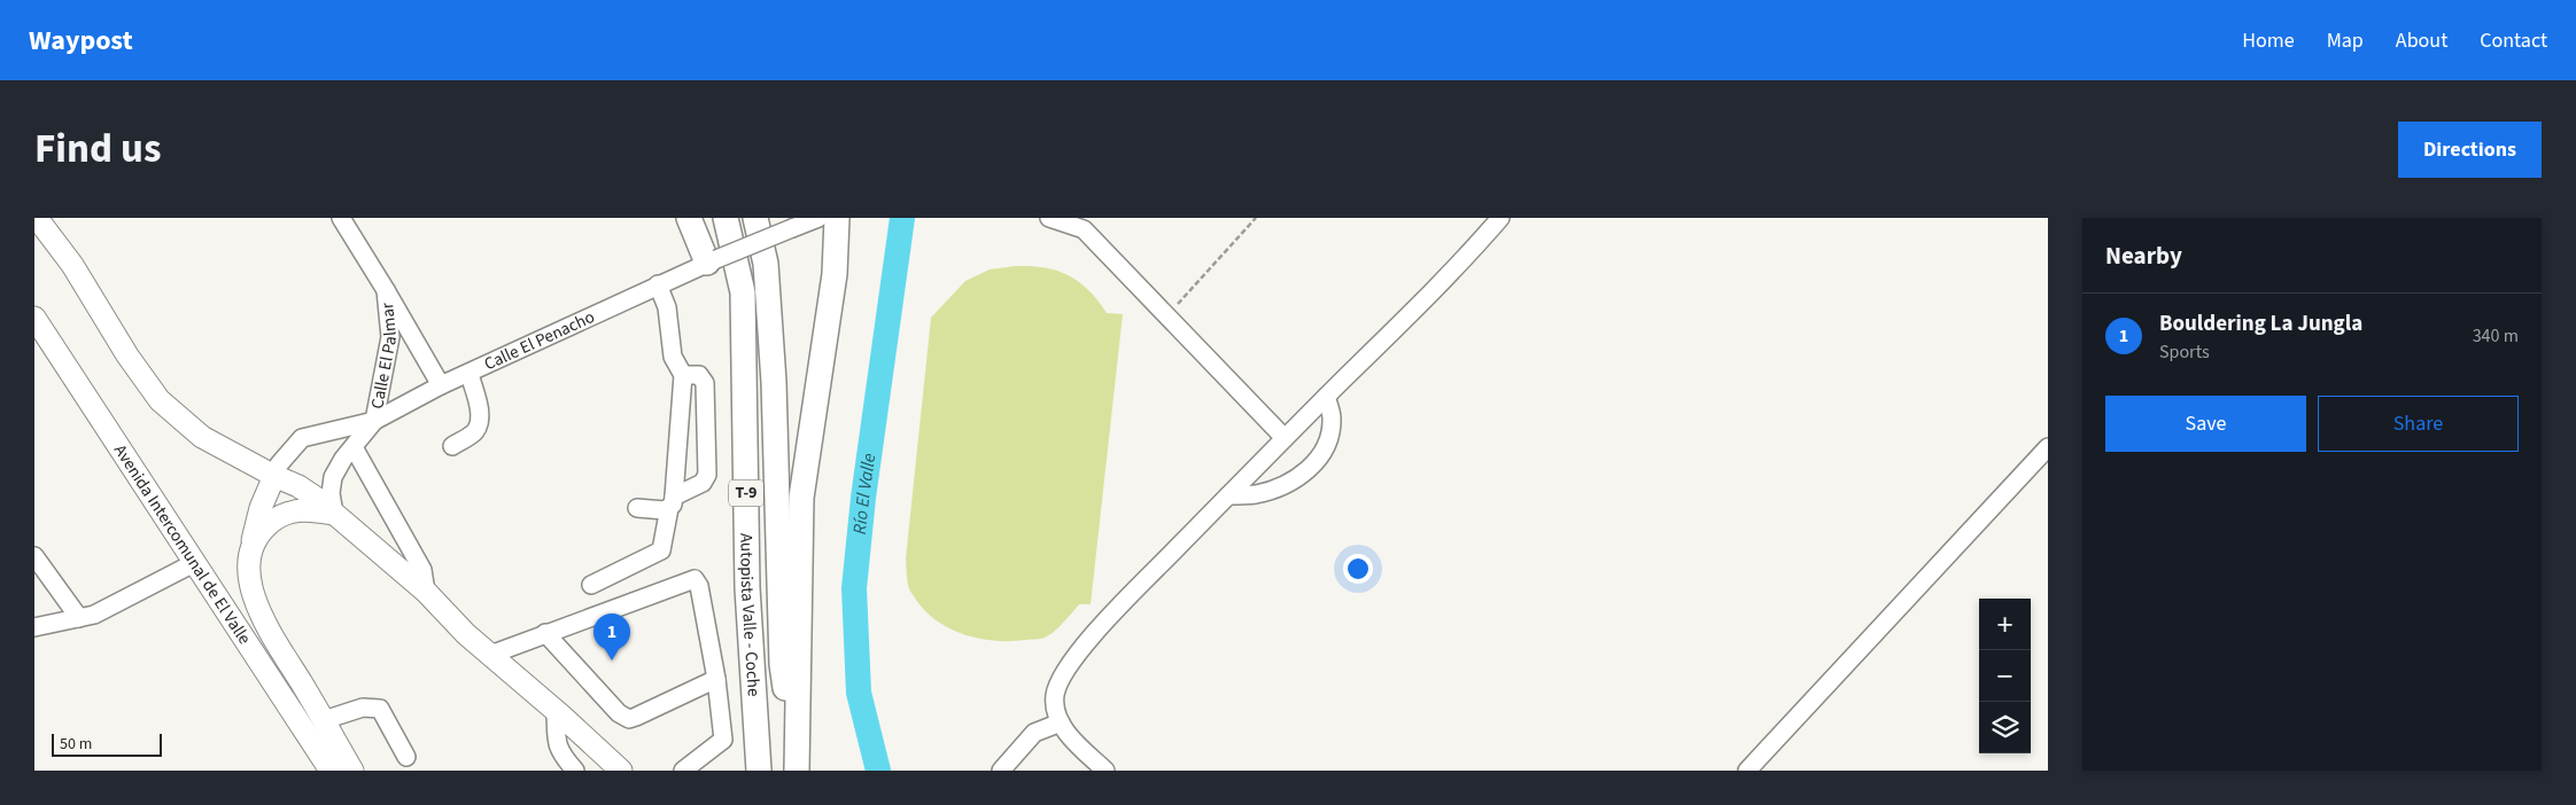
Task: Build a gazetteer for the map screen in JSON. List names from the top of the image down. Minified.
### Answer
{"streets":{"highway":["T-9","Autopista Valle - Coche"],"main road":["Avenida Intercomunal de El Valle"],"street":["Calle El Penacho","Calle El Palmar"]},"crossings":[["Calle El Penacho","Calle El Palmar"]],"water":["Río El Valle"],"scale_bar":"50 m","page":{"header":"Waypost","nav":["Home","Map","About","Contact"],"title":"Find us","buttons":["Directions",["Save","Share"]],"heading":"Nearby","list":[{"mark":"1","name":"Bouldering La Jungla","note":"Sports","value":"340 m"}],"map_buttons":["+","−"],"pins":"1","scale":"50 m"}}
